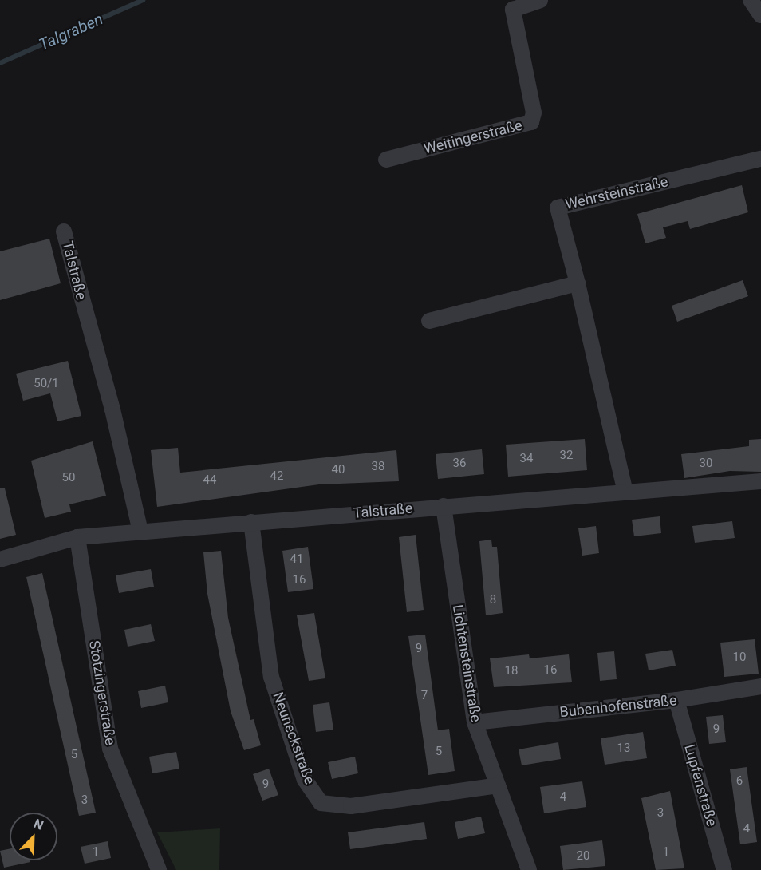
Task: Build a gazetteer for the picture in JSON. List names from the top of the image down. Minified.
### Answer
{"streets":{"street":["Weitingerstraße","Wehrsteinstraße","Talstraße","Lichtensteinstraße","Stotzingerstraße","Bubenhofenstraße","Neuneckstraße","Lupfenstraße"]},"crossings":[["Talstraße","Lichtensteinstraße"],["Talstraße","Stotzingerstraße"],["Talstraße","Neuneckstraße"],["Lichtensteinstraße","Bubenhofenstraße"],["Lichtensteinstraße","Neuneckstraße"],["Bubenhofenstraße","Lupfenstraße"]],"water":["Talgraben"],"house_numbers":["50/1","32","34","36","30","38","40","42","50","44","41","16","8","9","10","16","18","7","9","13","5","5","6","9","4","3","3","4","1","1","20"],"north":"top right"}
